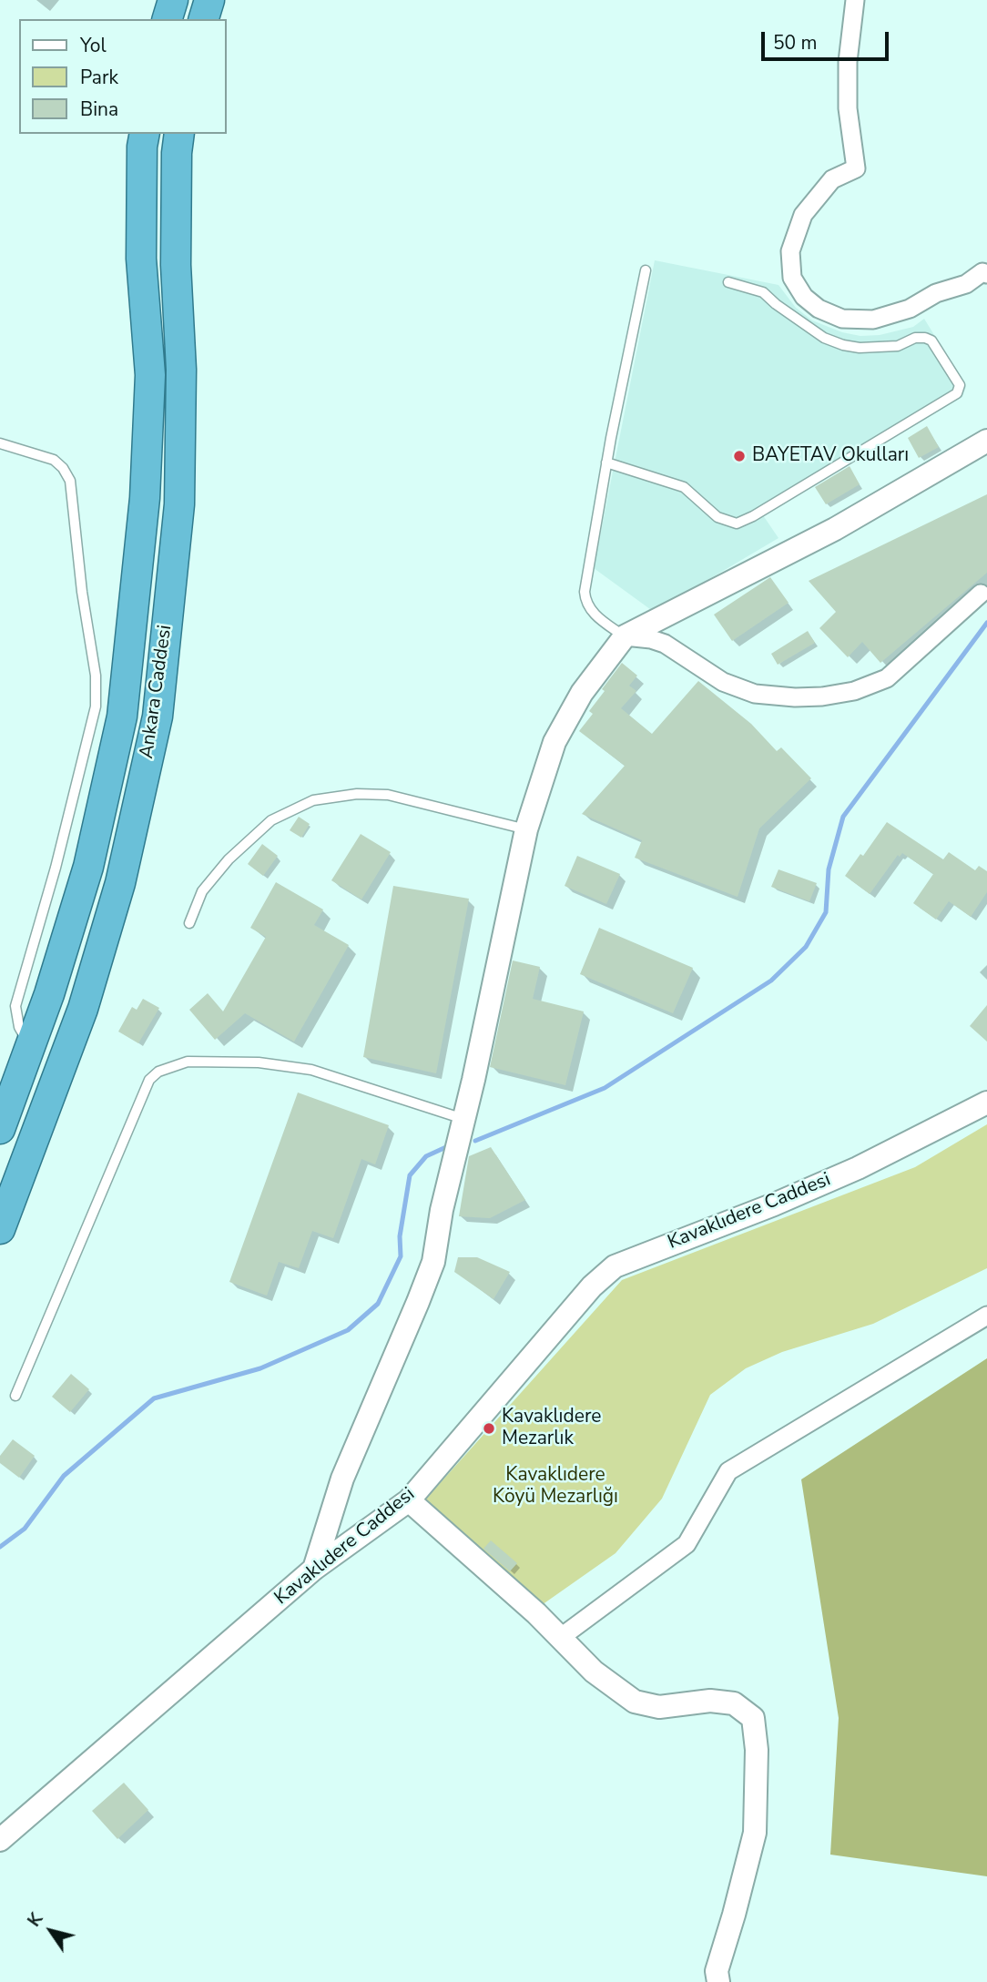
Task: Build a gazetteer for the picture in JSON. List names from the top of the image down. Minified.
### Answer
{"streets":{"highway":["Ankara Caddesi"],"street":["Kavaklıdere Caddesi"]},"parks":["Kavaklıdere Köyü Mezarlığı"],"places":["BAYETAV Okulları","Kavaklıdere Mezarlık"],"legend":["Yol","Park","Bina"],"scale_bar":"50 m","north":"top left"}
